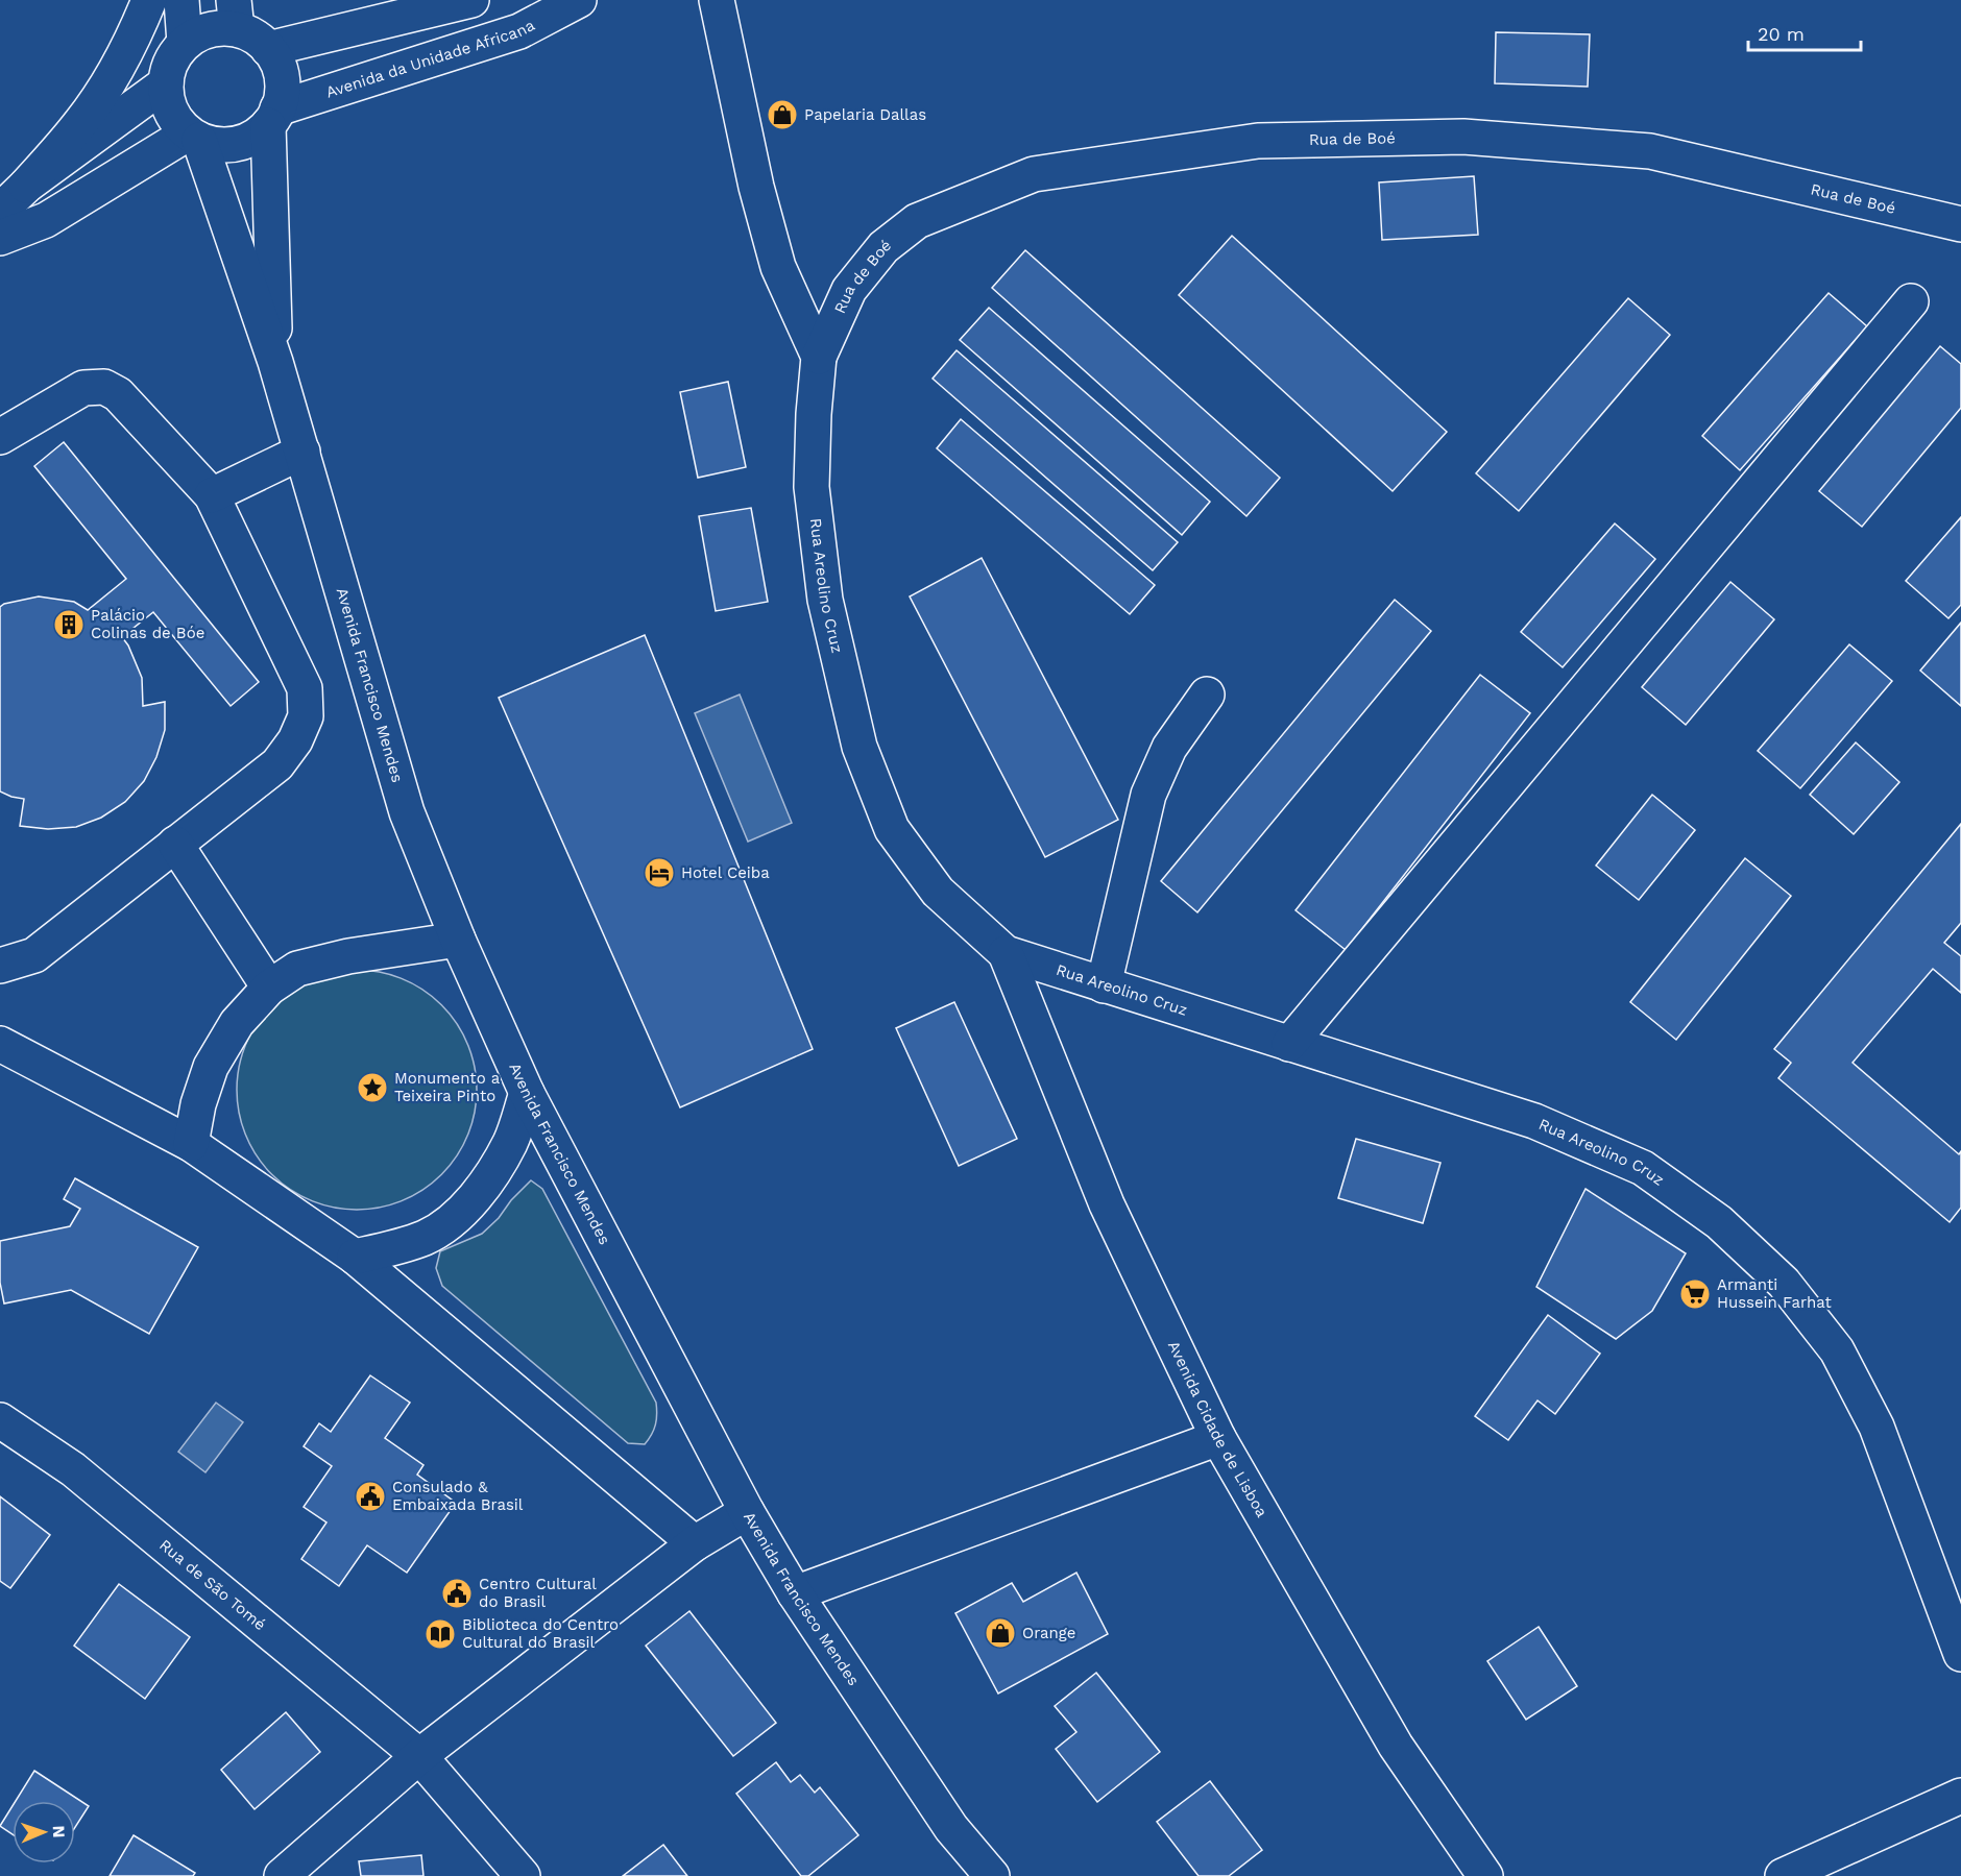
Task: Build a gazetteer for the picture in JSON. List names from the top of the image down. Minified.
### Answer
{"streets":{"street":["Avenida da Unidade Africana","Rua de Boé","Rua Areolino Cruz","Avenida Francisco Mendes","Avenida Cidade de Lisboa","Rua de São Tomé"]},"crossings":[["Rua de Boé","Rua Areolino Cruz"],["Rua Areolino Cruz","Avenida Cidade de Lisboa"]],"places":{"shop":["Papelaria Dallas","Orange"],"building":["Palácio Colinas de Bóe"],"hotel":["Hotel Ceiba"],"place":["Monumento a Teixeira Pinto"],"supermarket":["Armanti Hussein Farhat"],"public building":["Consulado & Embaixada Brasil","Centro Cultural do Brasil"],"library":["Biblioteca do Centro Cultural do Brasil"]},"scale_bar":"20 m","north":"right"}
